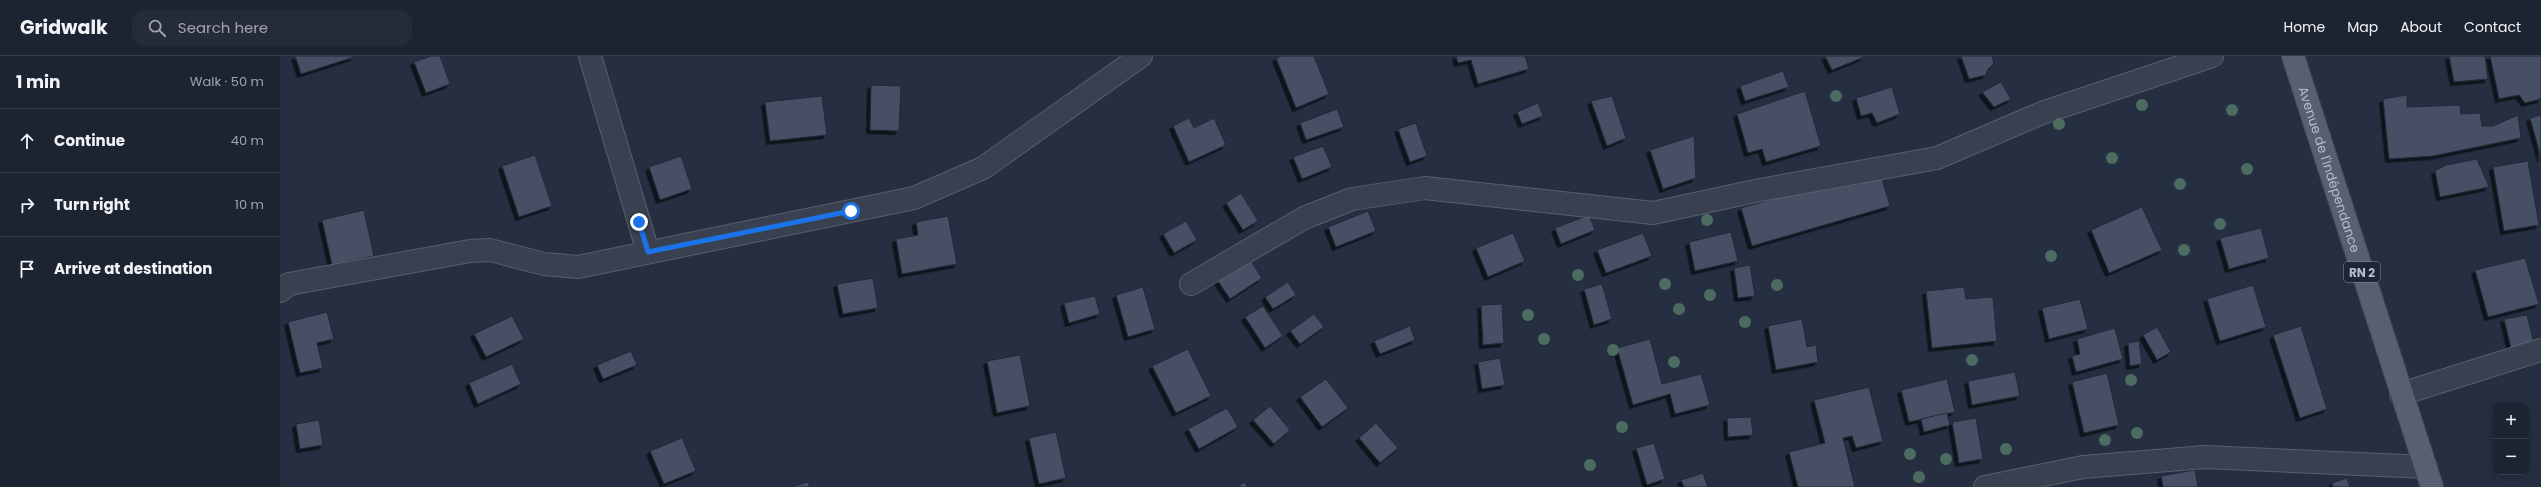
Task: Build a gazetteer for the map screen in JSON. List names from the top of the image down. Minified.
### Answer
{"streets":{"main road":["Avenue de l'Indépendance","RN 2"]},"page":{"header":"Gridwalk","search":"Search here","nav":["Home","Map","About","Contact"],"heading":["1 min","Walk · 50 m"],"list":[["Continue","40 m"],["Turn right","10 m"],"Arrive at destination"],"map_buttons":["+","−"]}}
